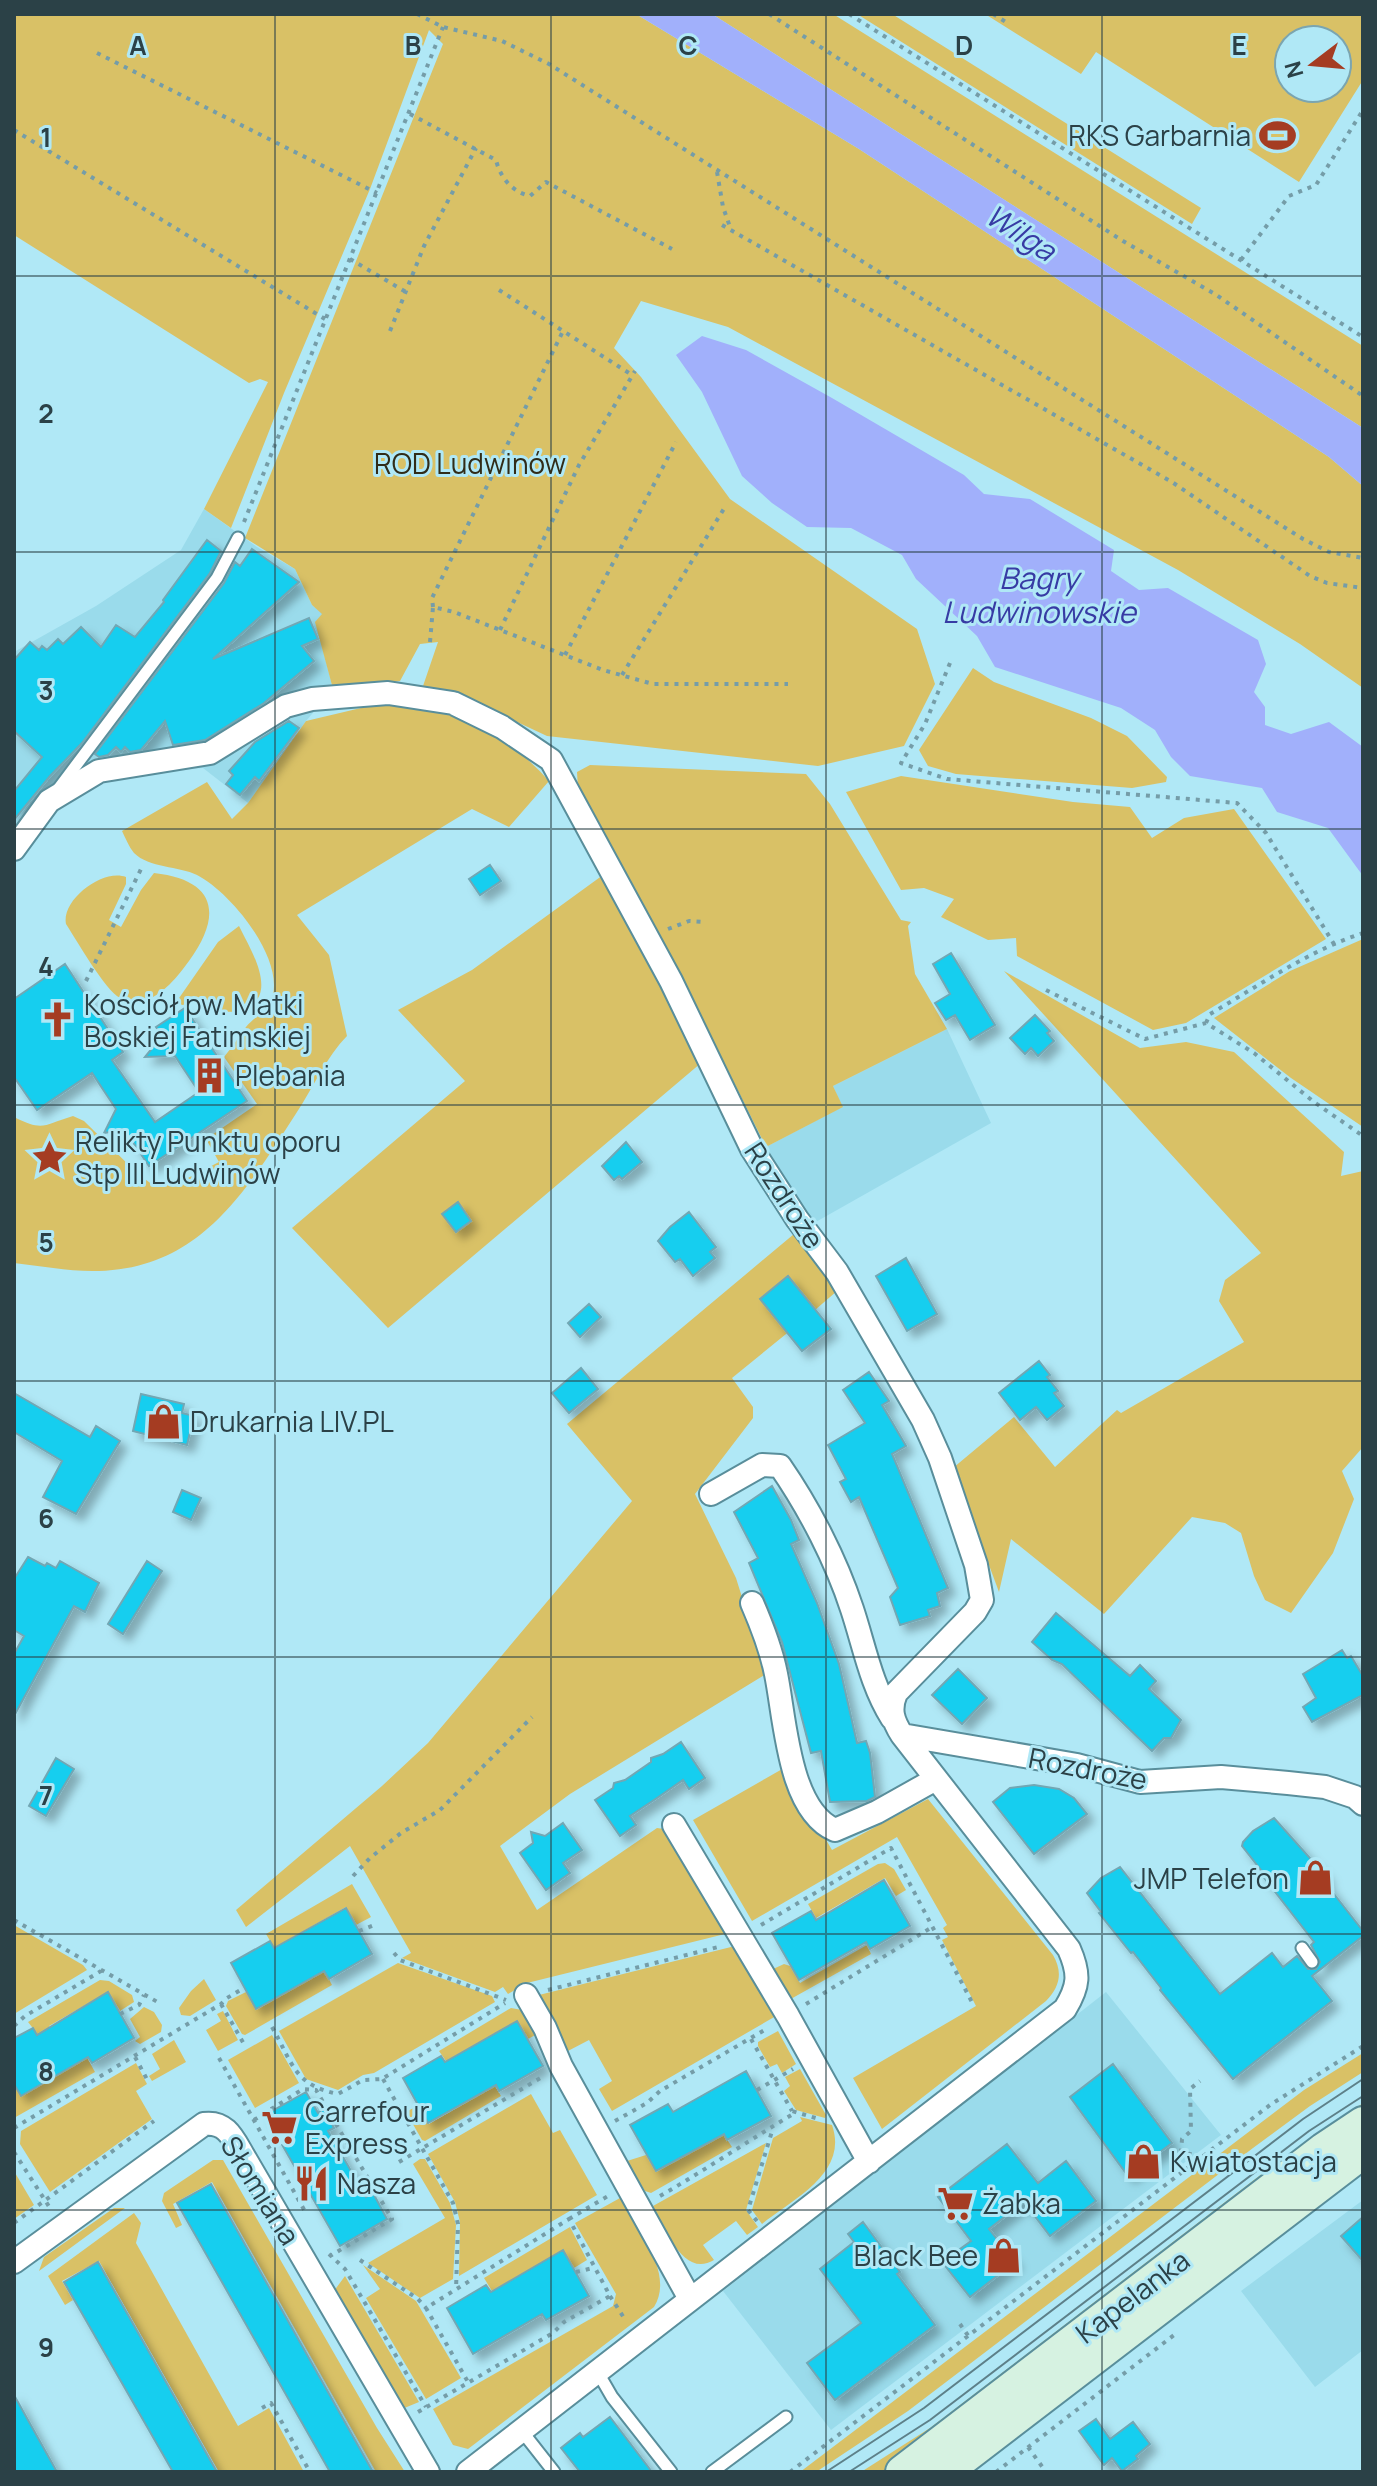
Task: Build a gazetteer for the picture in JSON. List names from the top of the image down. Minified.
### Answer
{"streets":{"main road":["Kapelanka"],"street":["Rozdroże","Słomiana"]},"water":["Wilga","Bagry Ludwinowskie"],"parks":["ROD Ludwinów"],"places":{"sports":["RKS Garbarnia"],"church":["Kościół pw. Matki Boskiej Fatimskiej"],"building":["Plebania"],"place":["Relikty Punktu oporu Stp III Ludwinów"],"shop":["Drukarnia LIV.PL","JMP Telefon","Kwiatostacja","Black Bee"],"supermarket":["Carrefour Express","Żabka"],"restaurant":["Nasza"]},"north":"left","grid":{"columns":["A","B","C","D","E"],"rows":["1","2","3","4","5","6","7","8","9"]}}
